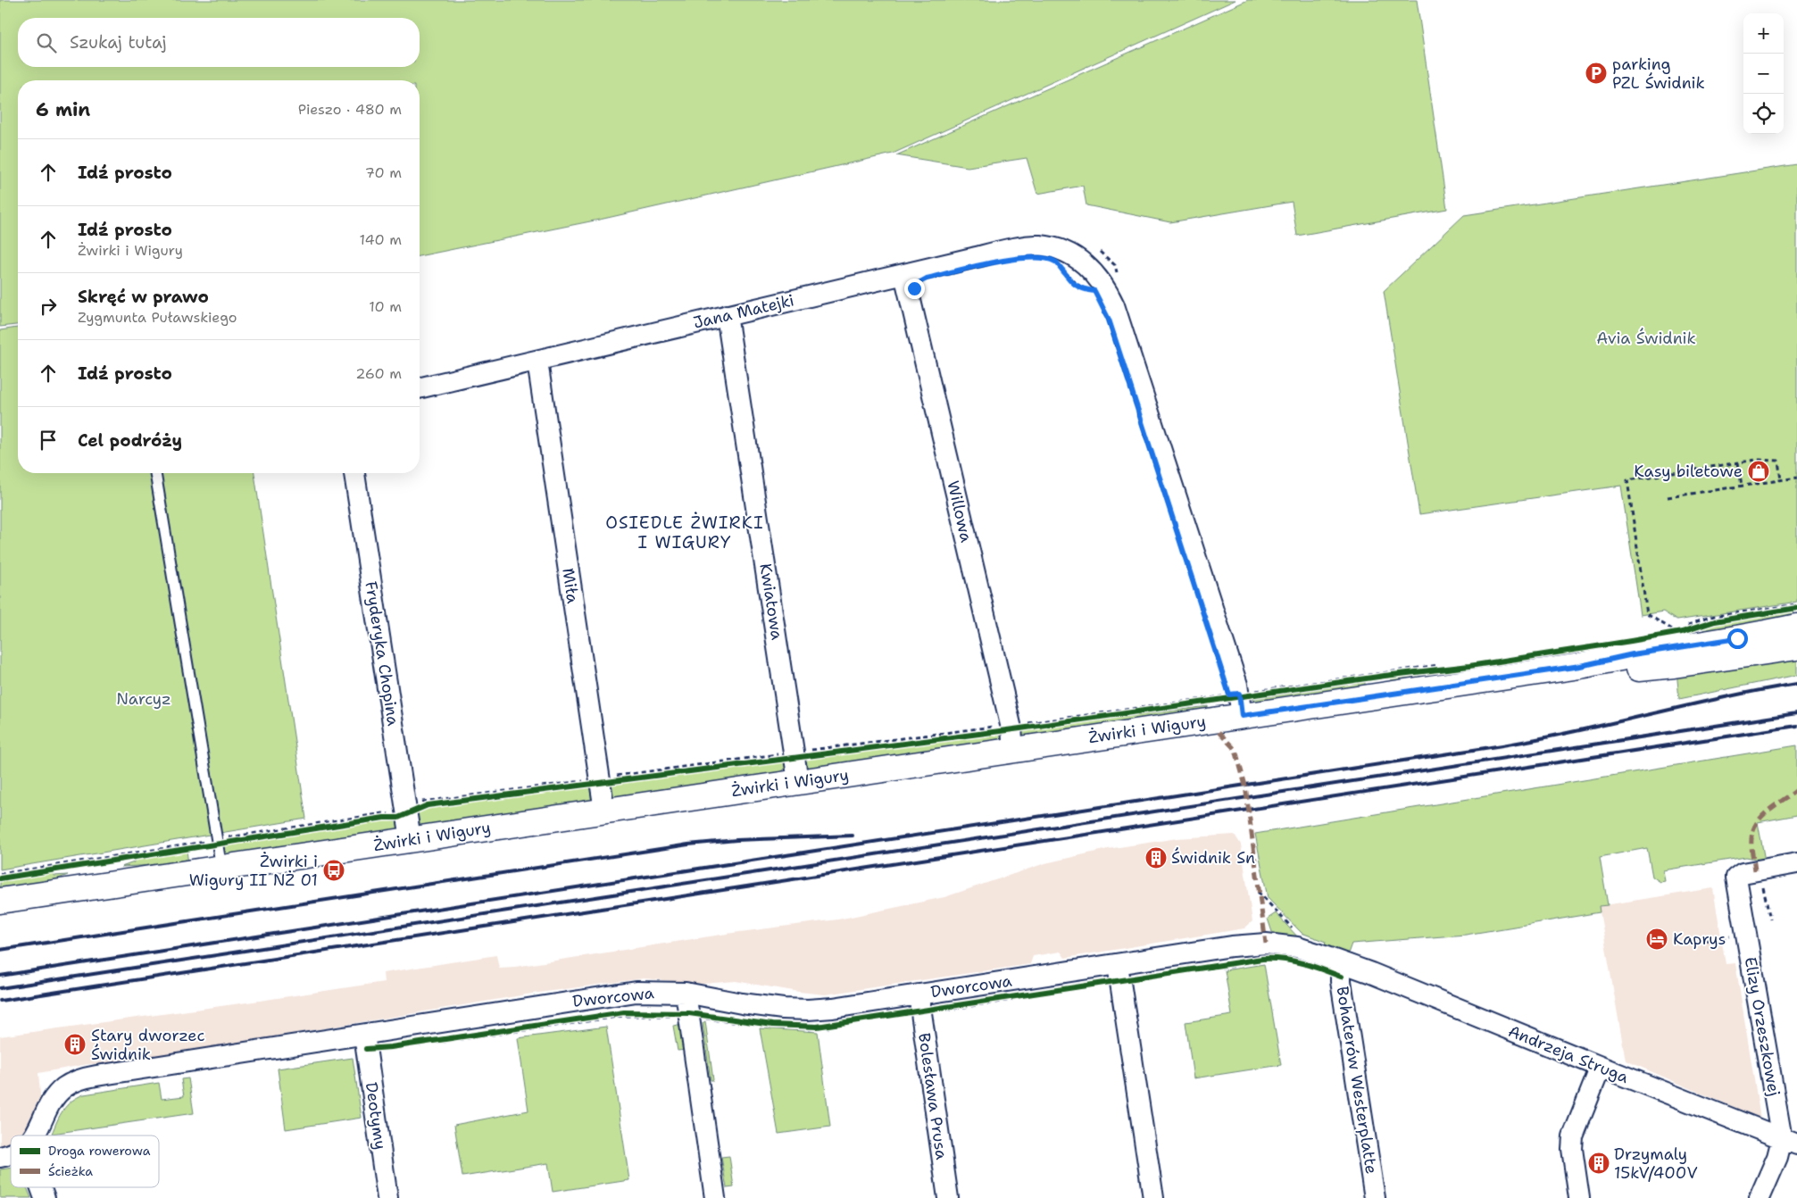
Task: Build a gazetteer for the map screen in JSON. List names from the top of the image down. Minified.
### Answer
{"streets":{"main road":["Żwirki i Wigury"],"street":["Jana Matejki","Willowa","Miła","Kwiatowa","Fryderyka Chopina","Dworcowa","Elizy Orzeszkowej","Andrzeja Struga","Bohaterów Westerplatte","Bolesława Prusa","Deotymy"]},"crossings":[["Jana Matejki","Willowa"],["Jana Matejki","Miła"],["Jana Matejki","Kwiatowa"],["Jana Matejki","Żwirki i Wigury"],["Willowa","Żwirki i Wigury"],["Miła","Żwirki i Wigury"],["Kwiatowa","Żwirki i Wigury"],["Fryderyka Chopina","Żwirki i Wigury"],["Dworcowa","Andrzeja Struga"],["Dworcowa","Bohaterów Westerplatte"],["Dworcowa","Bolesława Prusa"],["Dworcowa","Deotymy"],["Elizy Orzeszkowej","Andrzeja Struga"],["Andrzeja Struga","Bohaterów Westerplatte"]],"districts":["OSIEDLE ŻWIRKI I WIGURY"],"parks":["Avia Świdnik","Narcyz"],"places":{"parking":["parking PZL Świdnik"],"shop":["Kasy biletowe"],"building":["Świdnik Sn","Stary dworzec Świdnik","Drzymaly 15kV/400V"],"bus stop":["Żwirki i Wigury II NŻ 01"],"hotel":["Kaprys"]},"legend":["Droga rowerowa","Ścieżka"],"page":{"map_buttons":["+","−"],"search":"Szukaj tutaj","heading":["6 min","Pieszo · 480 m"],"list":[["Idź prosto","70 m"],["Idź prosto","Żwirki i Wigury","140 m"],["Skręć w prawo","Zygmunta Puławskiego","10 m"],["Idź prosto","260 m"],"Cel podróży"]}}
